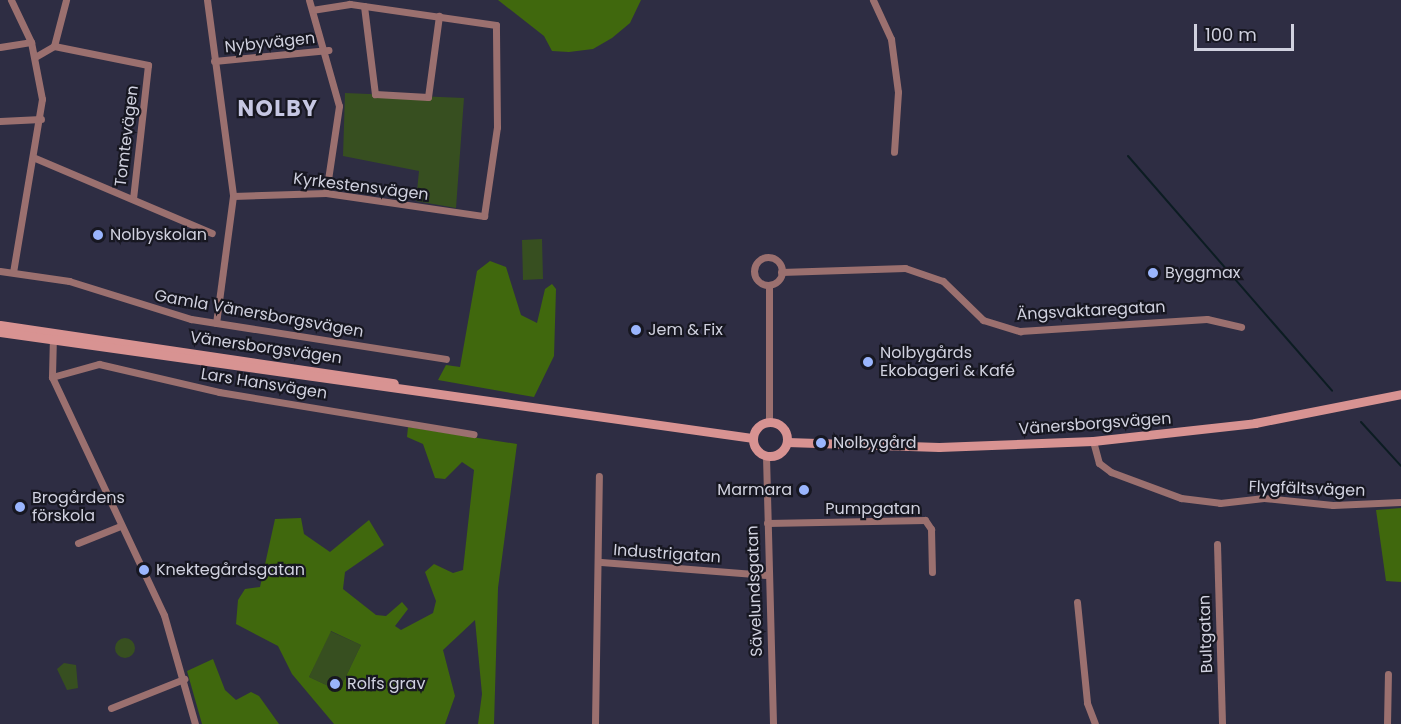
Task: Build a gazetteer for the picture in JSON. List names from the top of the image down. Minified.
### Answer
{"streets":{"main road":["Vänersborgsvägen"],"street":["Nybyvägen","Tomtevägen","Kyrkestensvägen","Ängsvaktaregatan","Gamla Vänersborgsvägen","Lars Hansvägen","Flygfältsvägen","Pumpgatan","Industrigatan","Sävelundsgatan","Bultgatan"]},"crossings":[["Vänersborgsvägen","Flygfältsvägen"],["Vänersborgsvägen","Sävelundsgatan"],["Pumpgatan","Sävelundsgatan"],["Industrigatan","Sävelundsgatan"]],"districts":["NOLBY"],"places":["Nolbyskolan","Byggmax","Jem & Fix","Nolbygårds Ekobageri & Kafé","Nolbygård","Marmara","Brogårdens förskola","Knektegårdsgatan","Rolfs grav"],"scale_bar":"100 m"}
